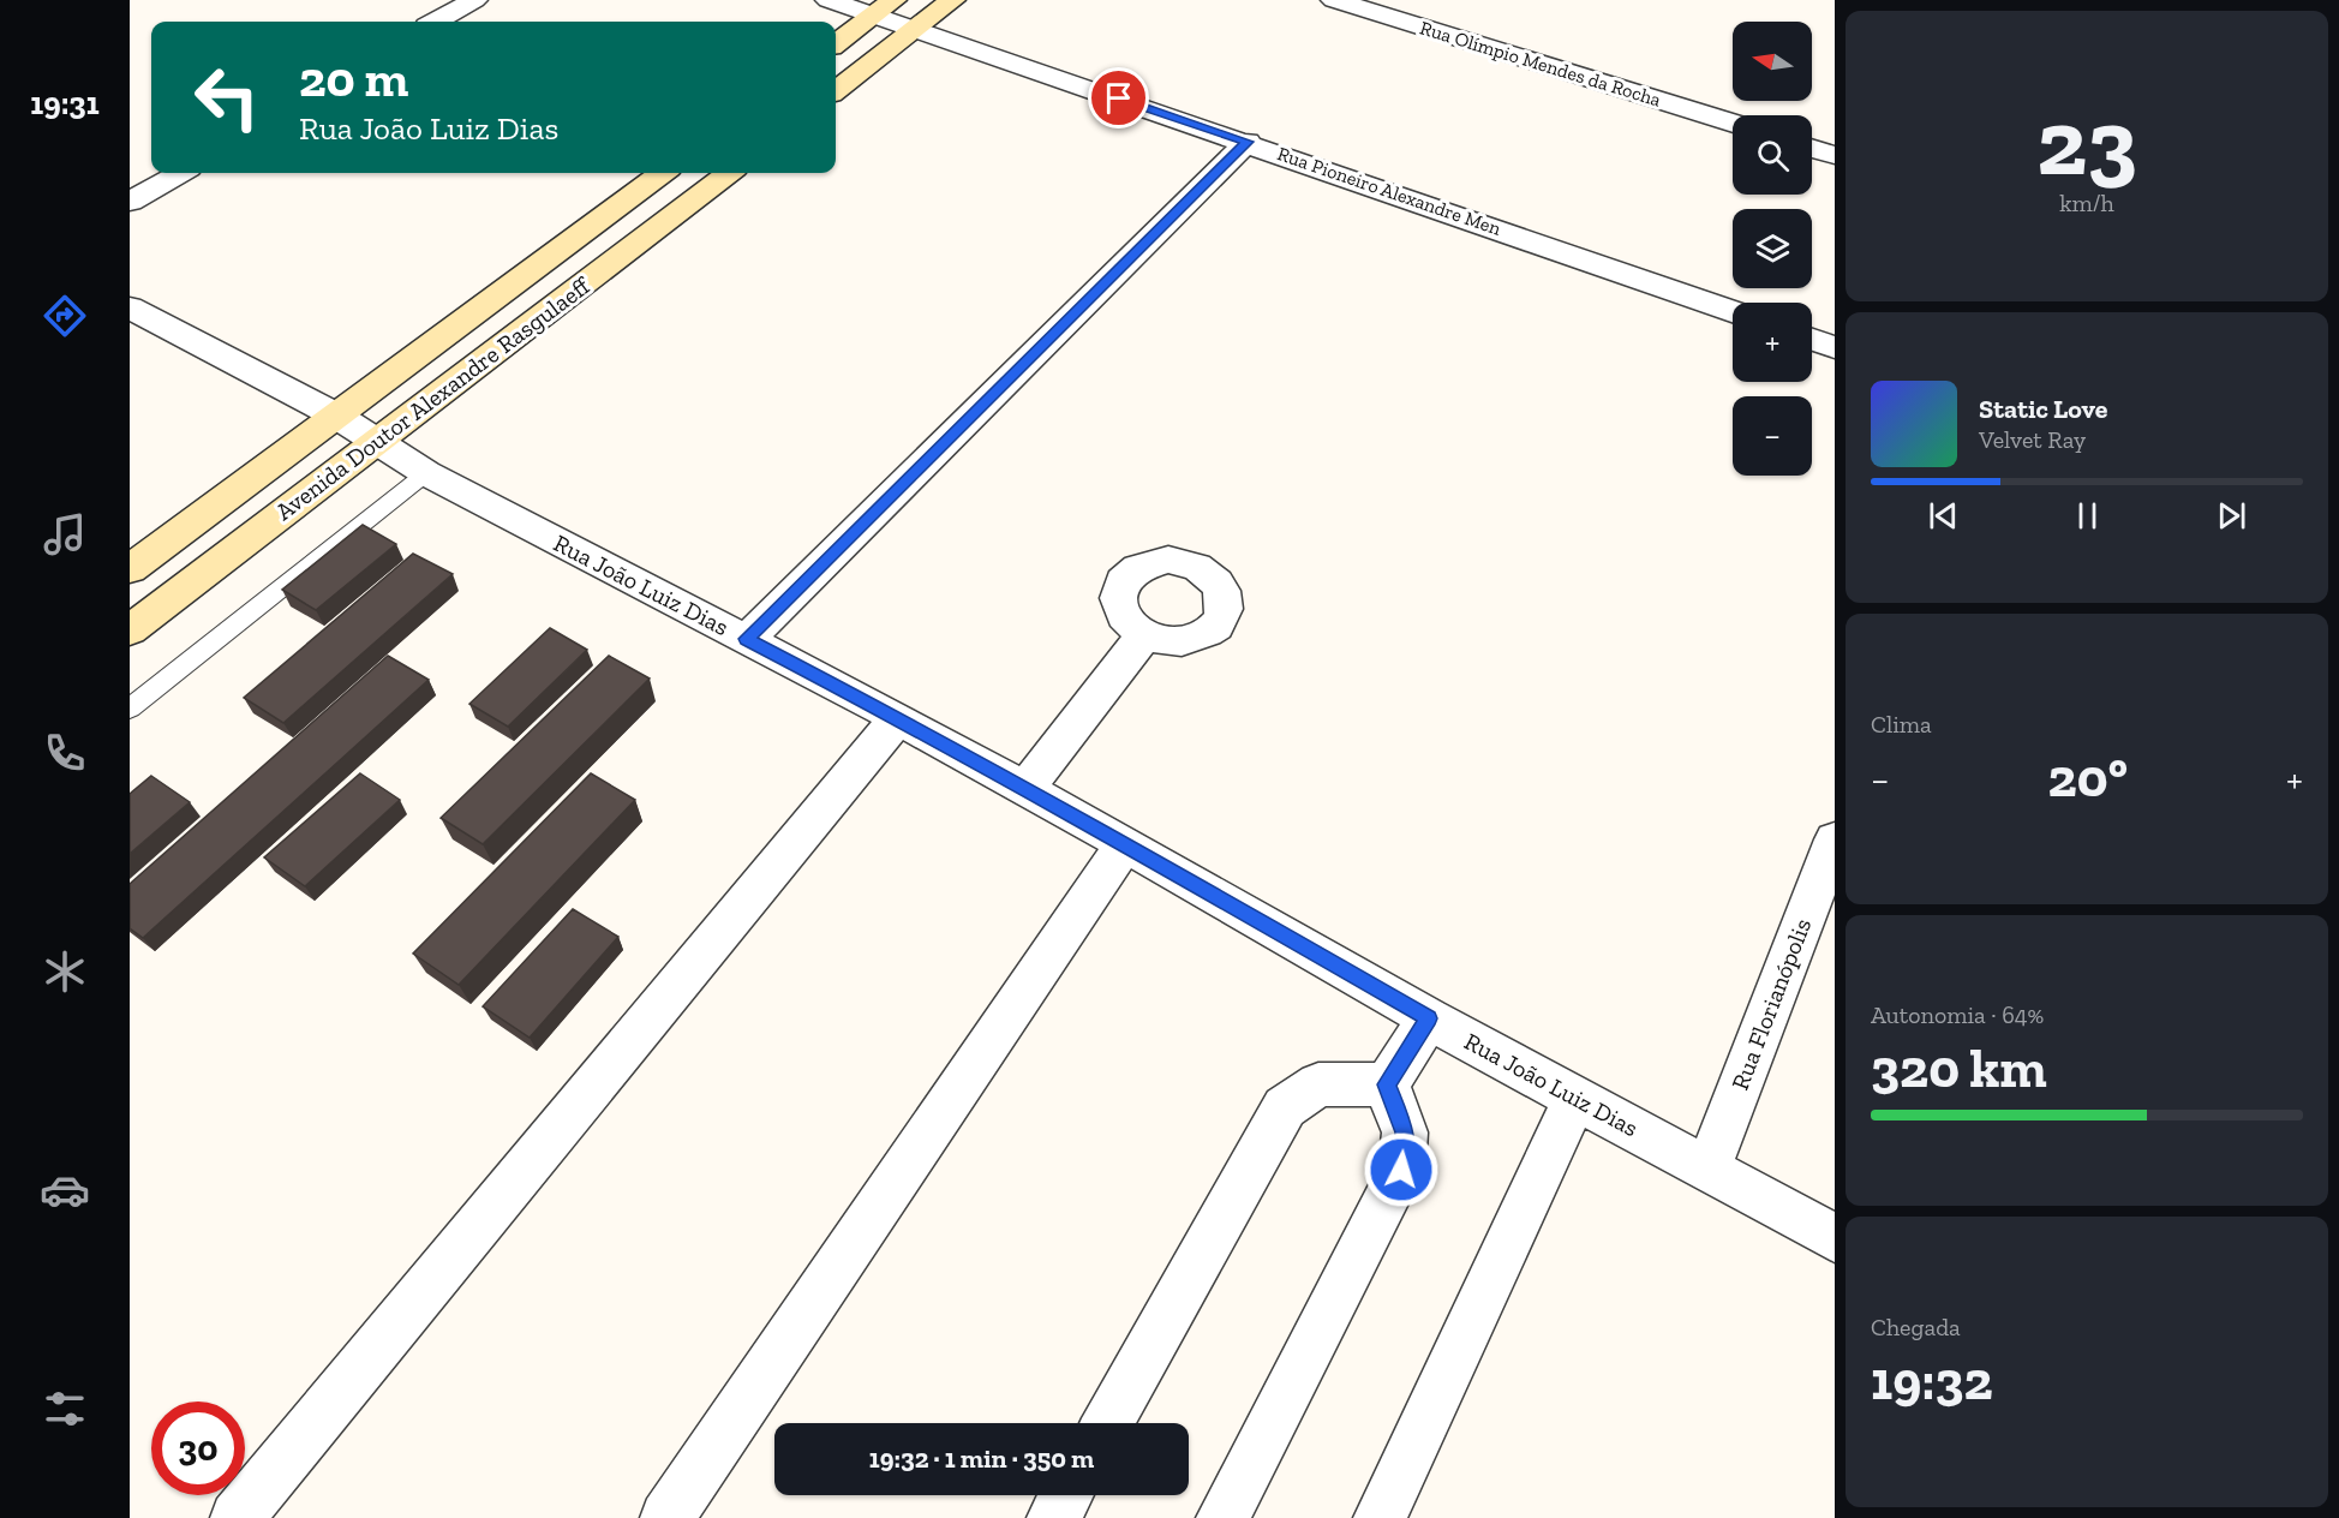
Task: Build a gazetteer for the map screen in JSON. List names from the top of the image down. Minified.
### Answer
{"streets":{"main road":["Avenida Doutor Alexandre Rasgulaeff"],"street":["Rua Olímpio Mendes da Rocha","Rua Pioneiro Alexandre Men","Rua João Luiz Dias","Rua Florianópolis"]},"crossings":[["Avenida Doutor Alexandre Rasgulaeff","Rua João Luiz Dias"],["Rua João Luiz Dias","Rua Florianópolis"]],"north":"left","page":{"tabs":"19:31","tile":[["23","km/h"],"Clima",["Autonomia · 64%","320 km"],["Chegada","19:32"]],"map_buttons":["+","−"],"turn":["20 m","Rua João Luiz Dias"],"song":["Static Love","Velvet Ray"],"heat":["−","20°","+"],"limit":"30","trip":"19:32 · 1 min · 350 m"}}
